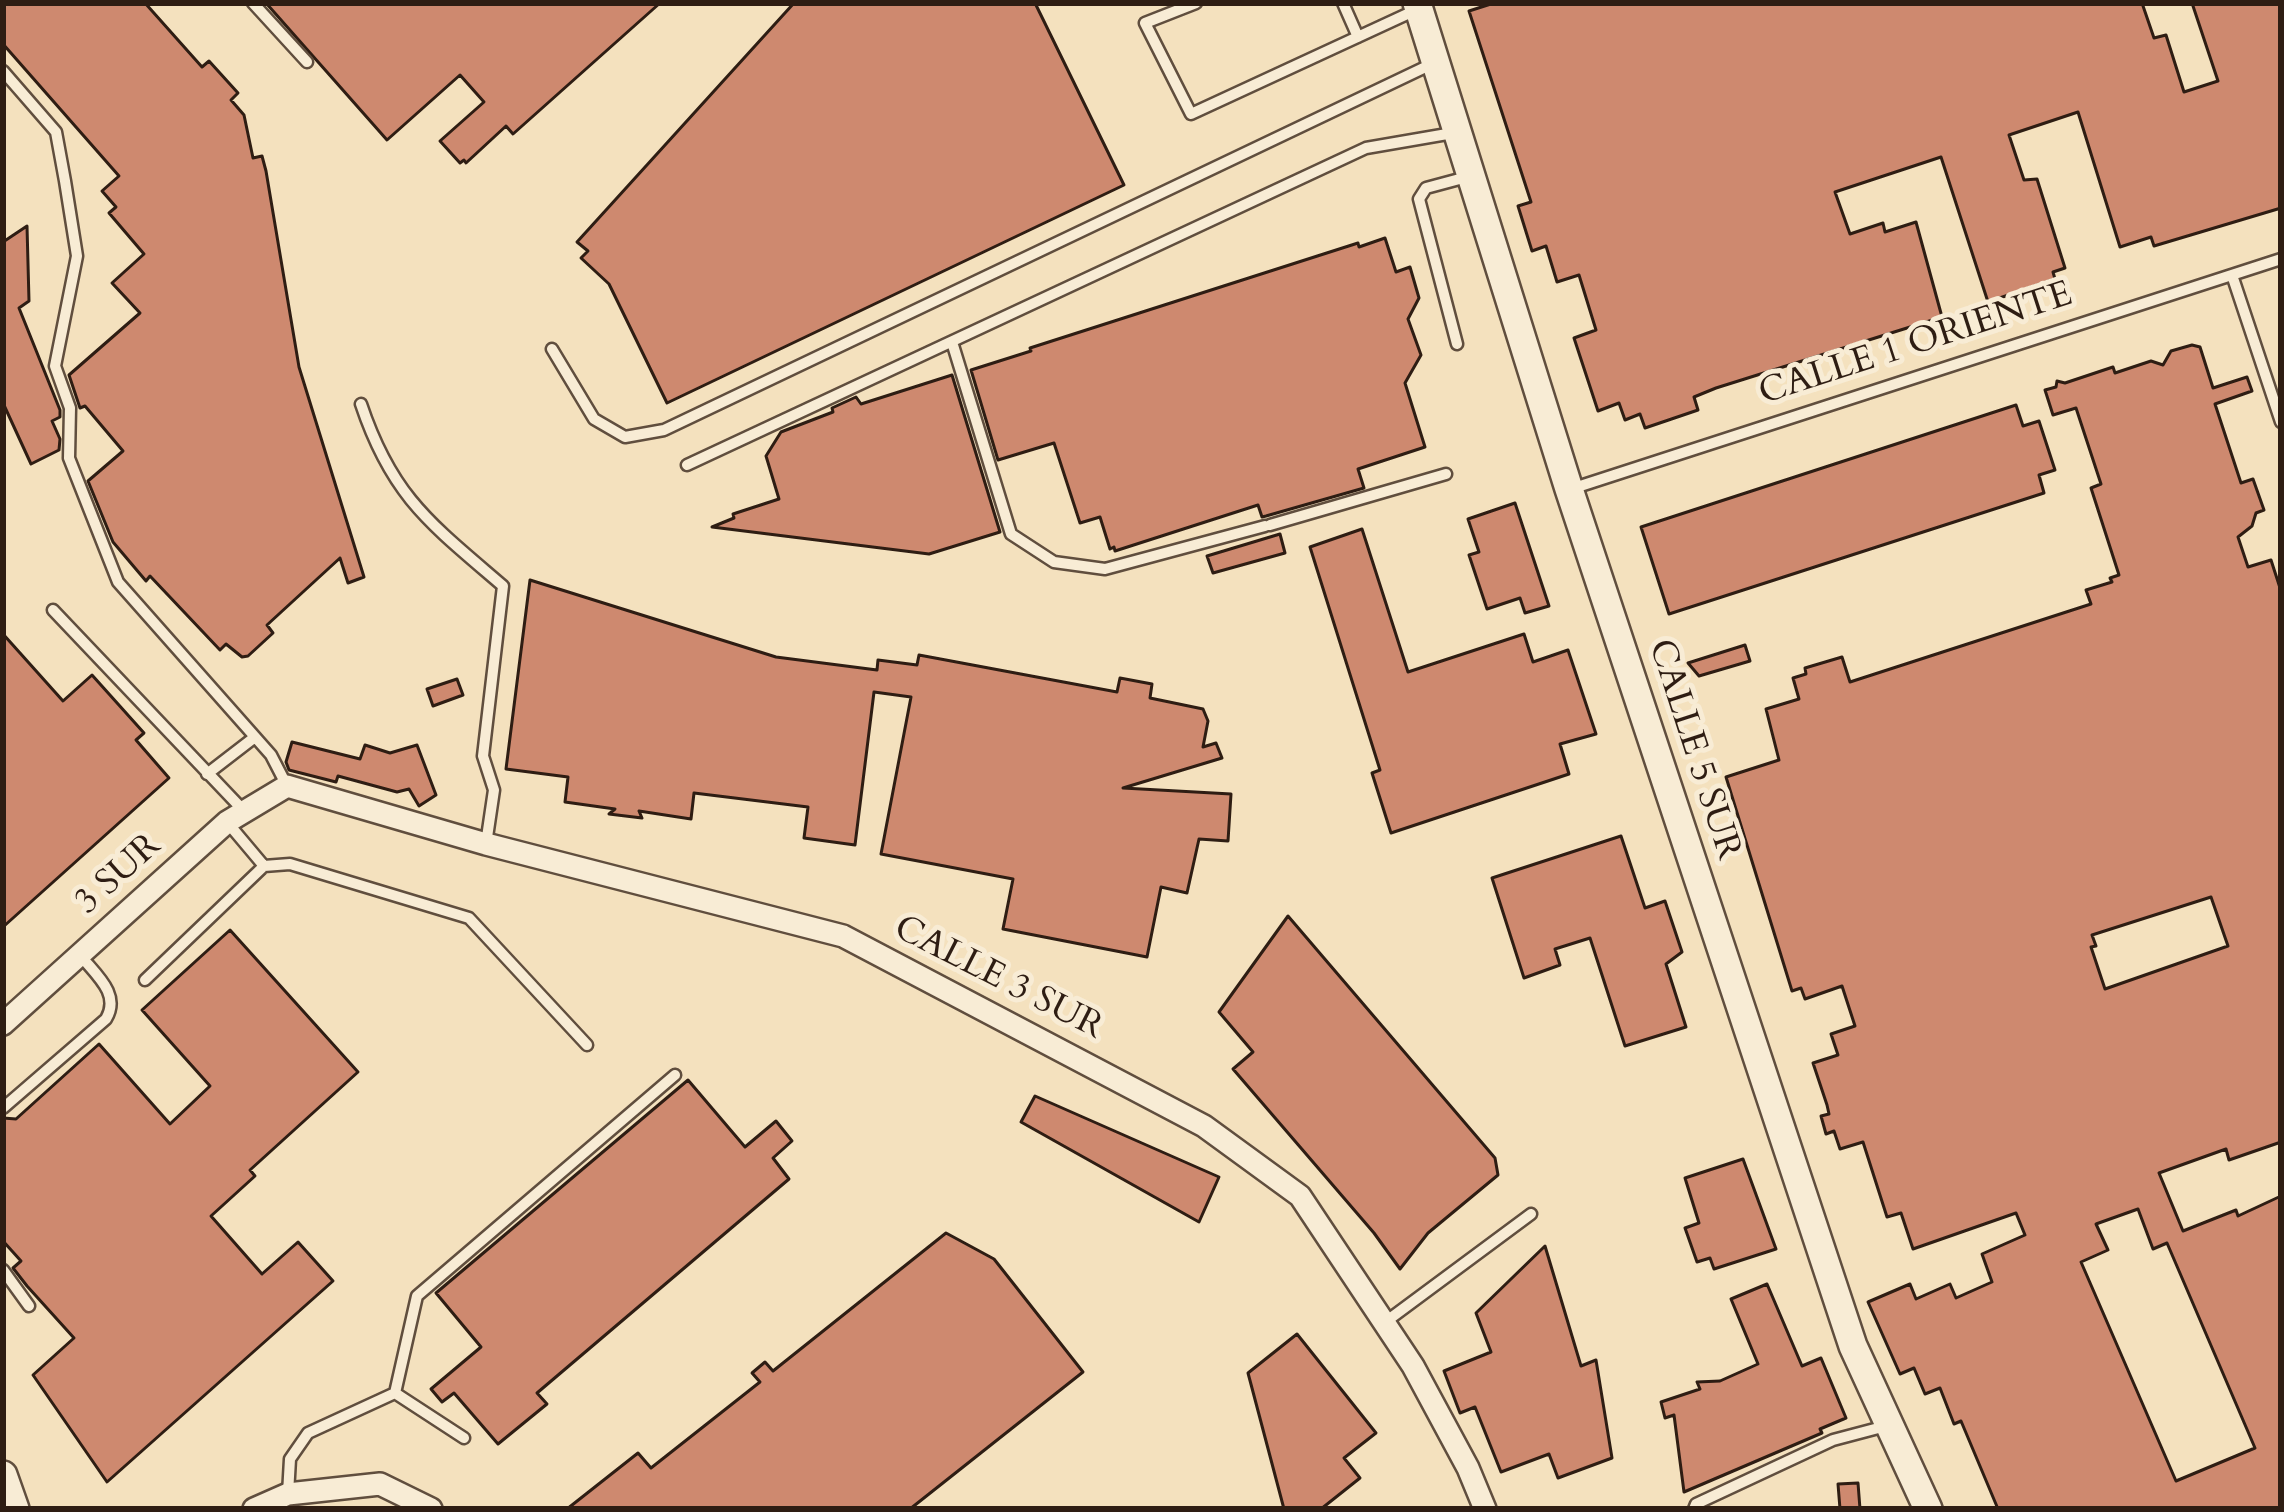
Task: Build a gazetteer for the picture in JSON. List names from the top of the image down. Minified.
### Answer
{"streets":{"street":["CALLE 5 SUR","3 SUR","CALLE 3 SUR"],"lane":["CALLE 1 ORIENTE"]},"crossings":[["CALLE 1 ORIENTE","CALLE 5 SUR"],["3 SUR","CALLE 3 SUR"]]}
